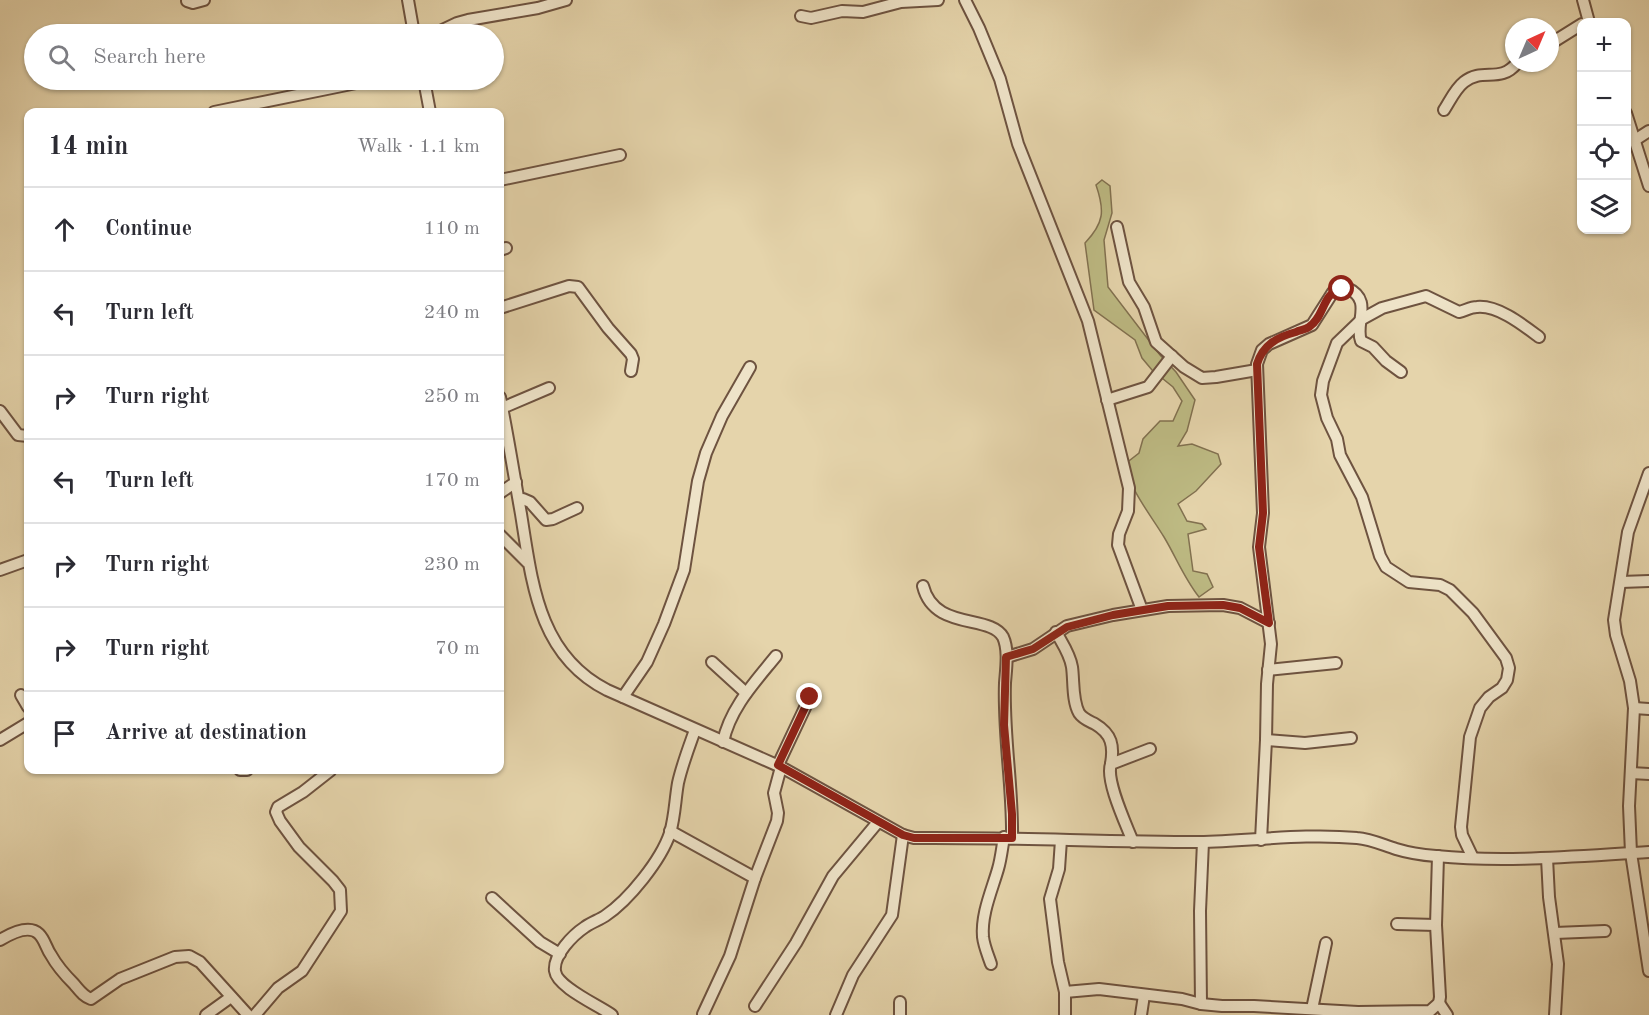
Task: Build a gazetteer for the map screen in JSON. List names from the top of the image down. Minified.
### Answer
{"north":"top right","page":{"map_buttons":["+","−"],"search":"Search here","heading":["14 min","Walk · 1.1 km"],"list":[["Continue","110 m"],["Turn left","240 m"],["Turn right","250 m"],["Turn left","170 m"],["Turn right","230 m"],["Turn right","70 m"],"Arrive at destination"]}}
